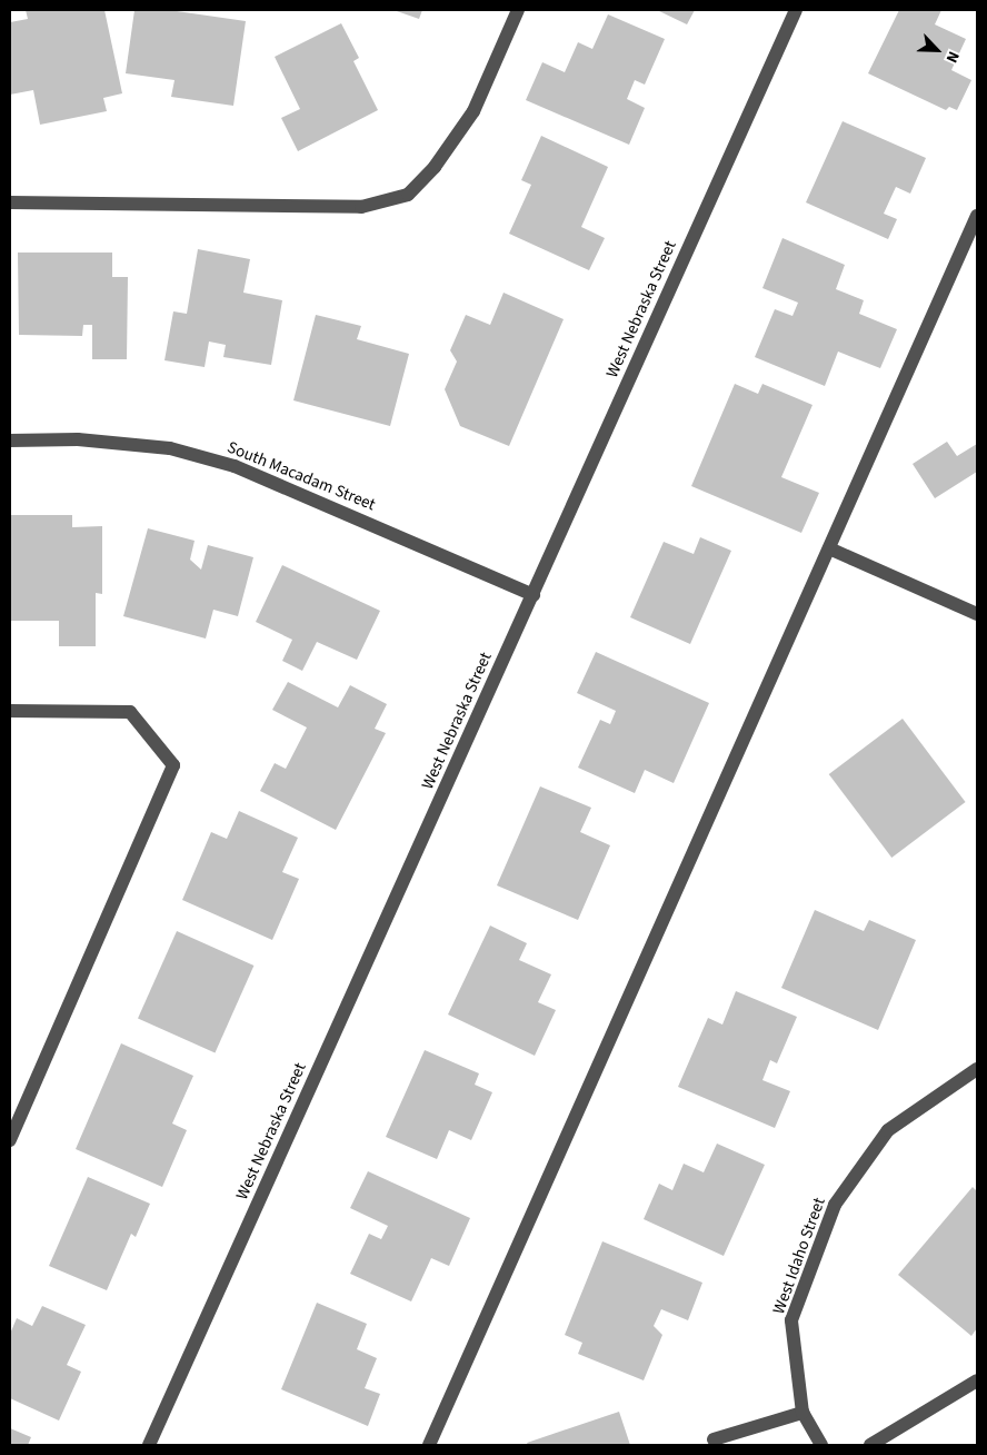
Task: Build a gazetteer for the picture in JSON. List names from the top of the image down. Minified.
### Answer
{"streets":{"street":["West Nebraska Street","South Macadam Street","West Idaho Street"]},"crossings":[["West Nebraska Street","South Macadam Street"]],"north":"bottom right"}
